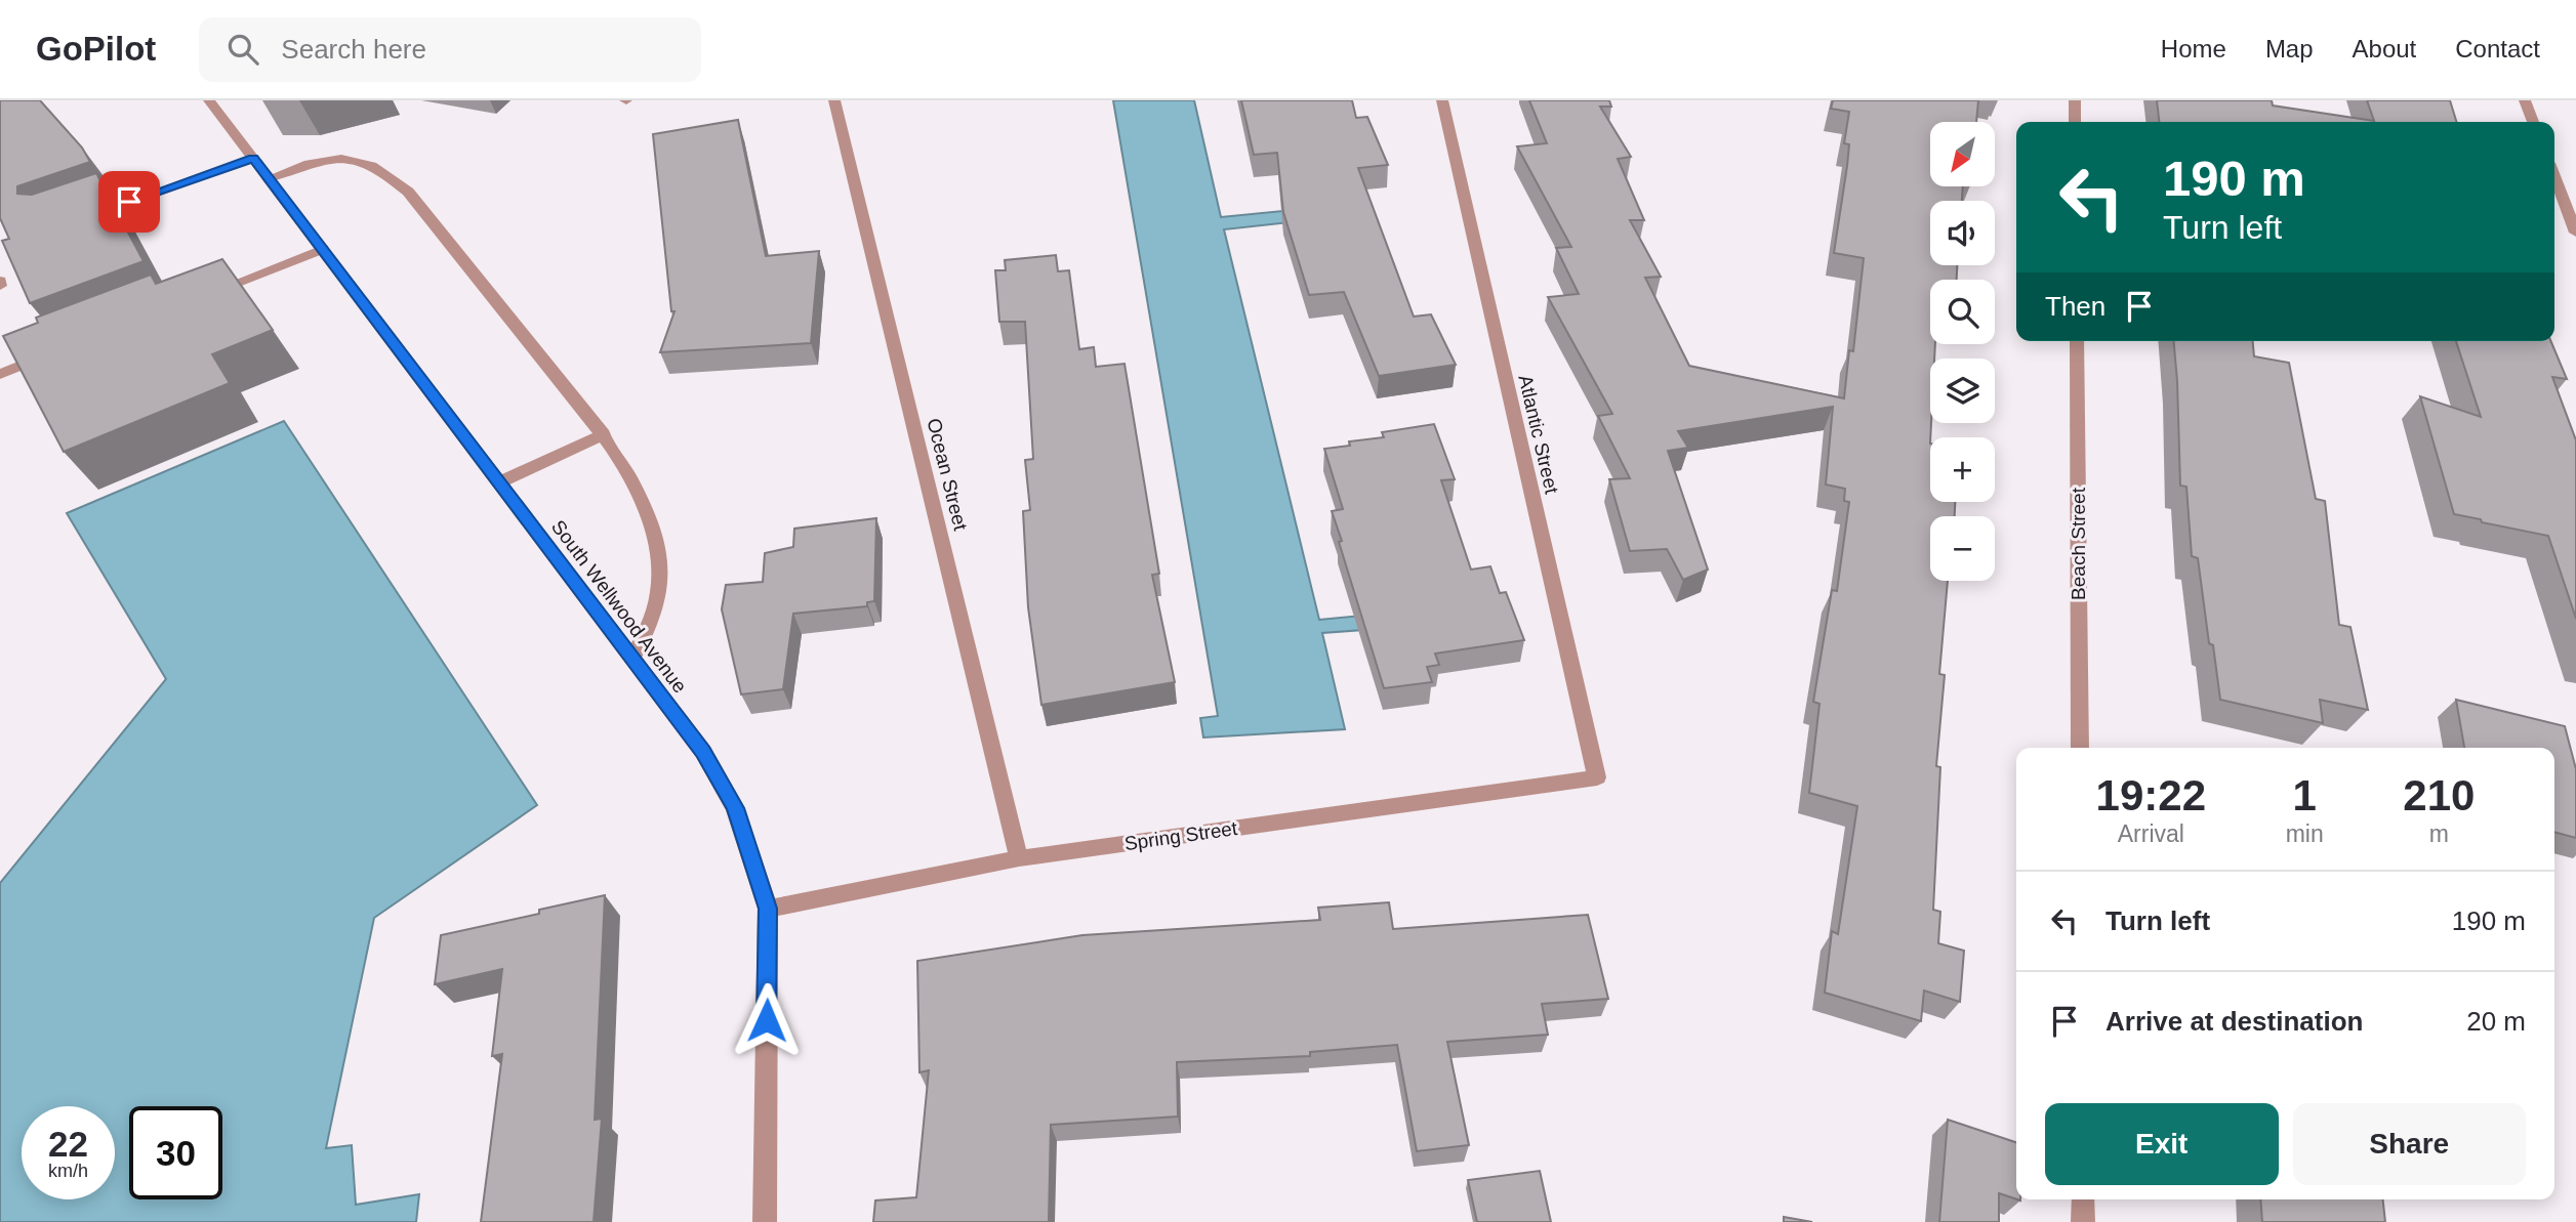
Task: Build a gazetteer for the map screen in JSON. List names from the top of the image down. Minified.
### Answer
{"streets":{"street":["Atlantic Street","Ocean Street","Beach Street","South Wellwood Avenue","Spring Street"]},"crossings":[["Atlantic Street","Spring Street"],["Ocean Street","Spring Street"],["South Wellwood Avenue","Spring Street"]],"north":"bottom left","page":{"header":"GoPilot","search":"Search here","nav":["Home","Map","About","Contact"],"map_buttons":["+","−"],"turn":["190 m","Turn left"],"then":"Then","eta":["19:22","Arrival","1","min","210","m"],"list":[{"name":"Turn left","value":"190 m"},{"name":"Arrive at destination","value":"20 m"}],"buttons":["Exit","Share"],"speed":"22 km/h","limit":"30"}}
